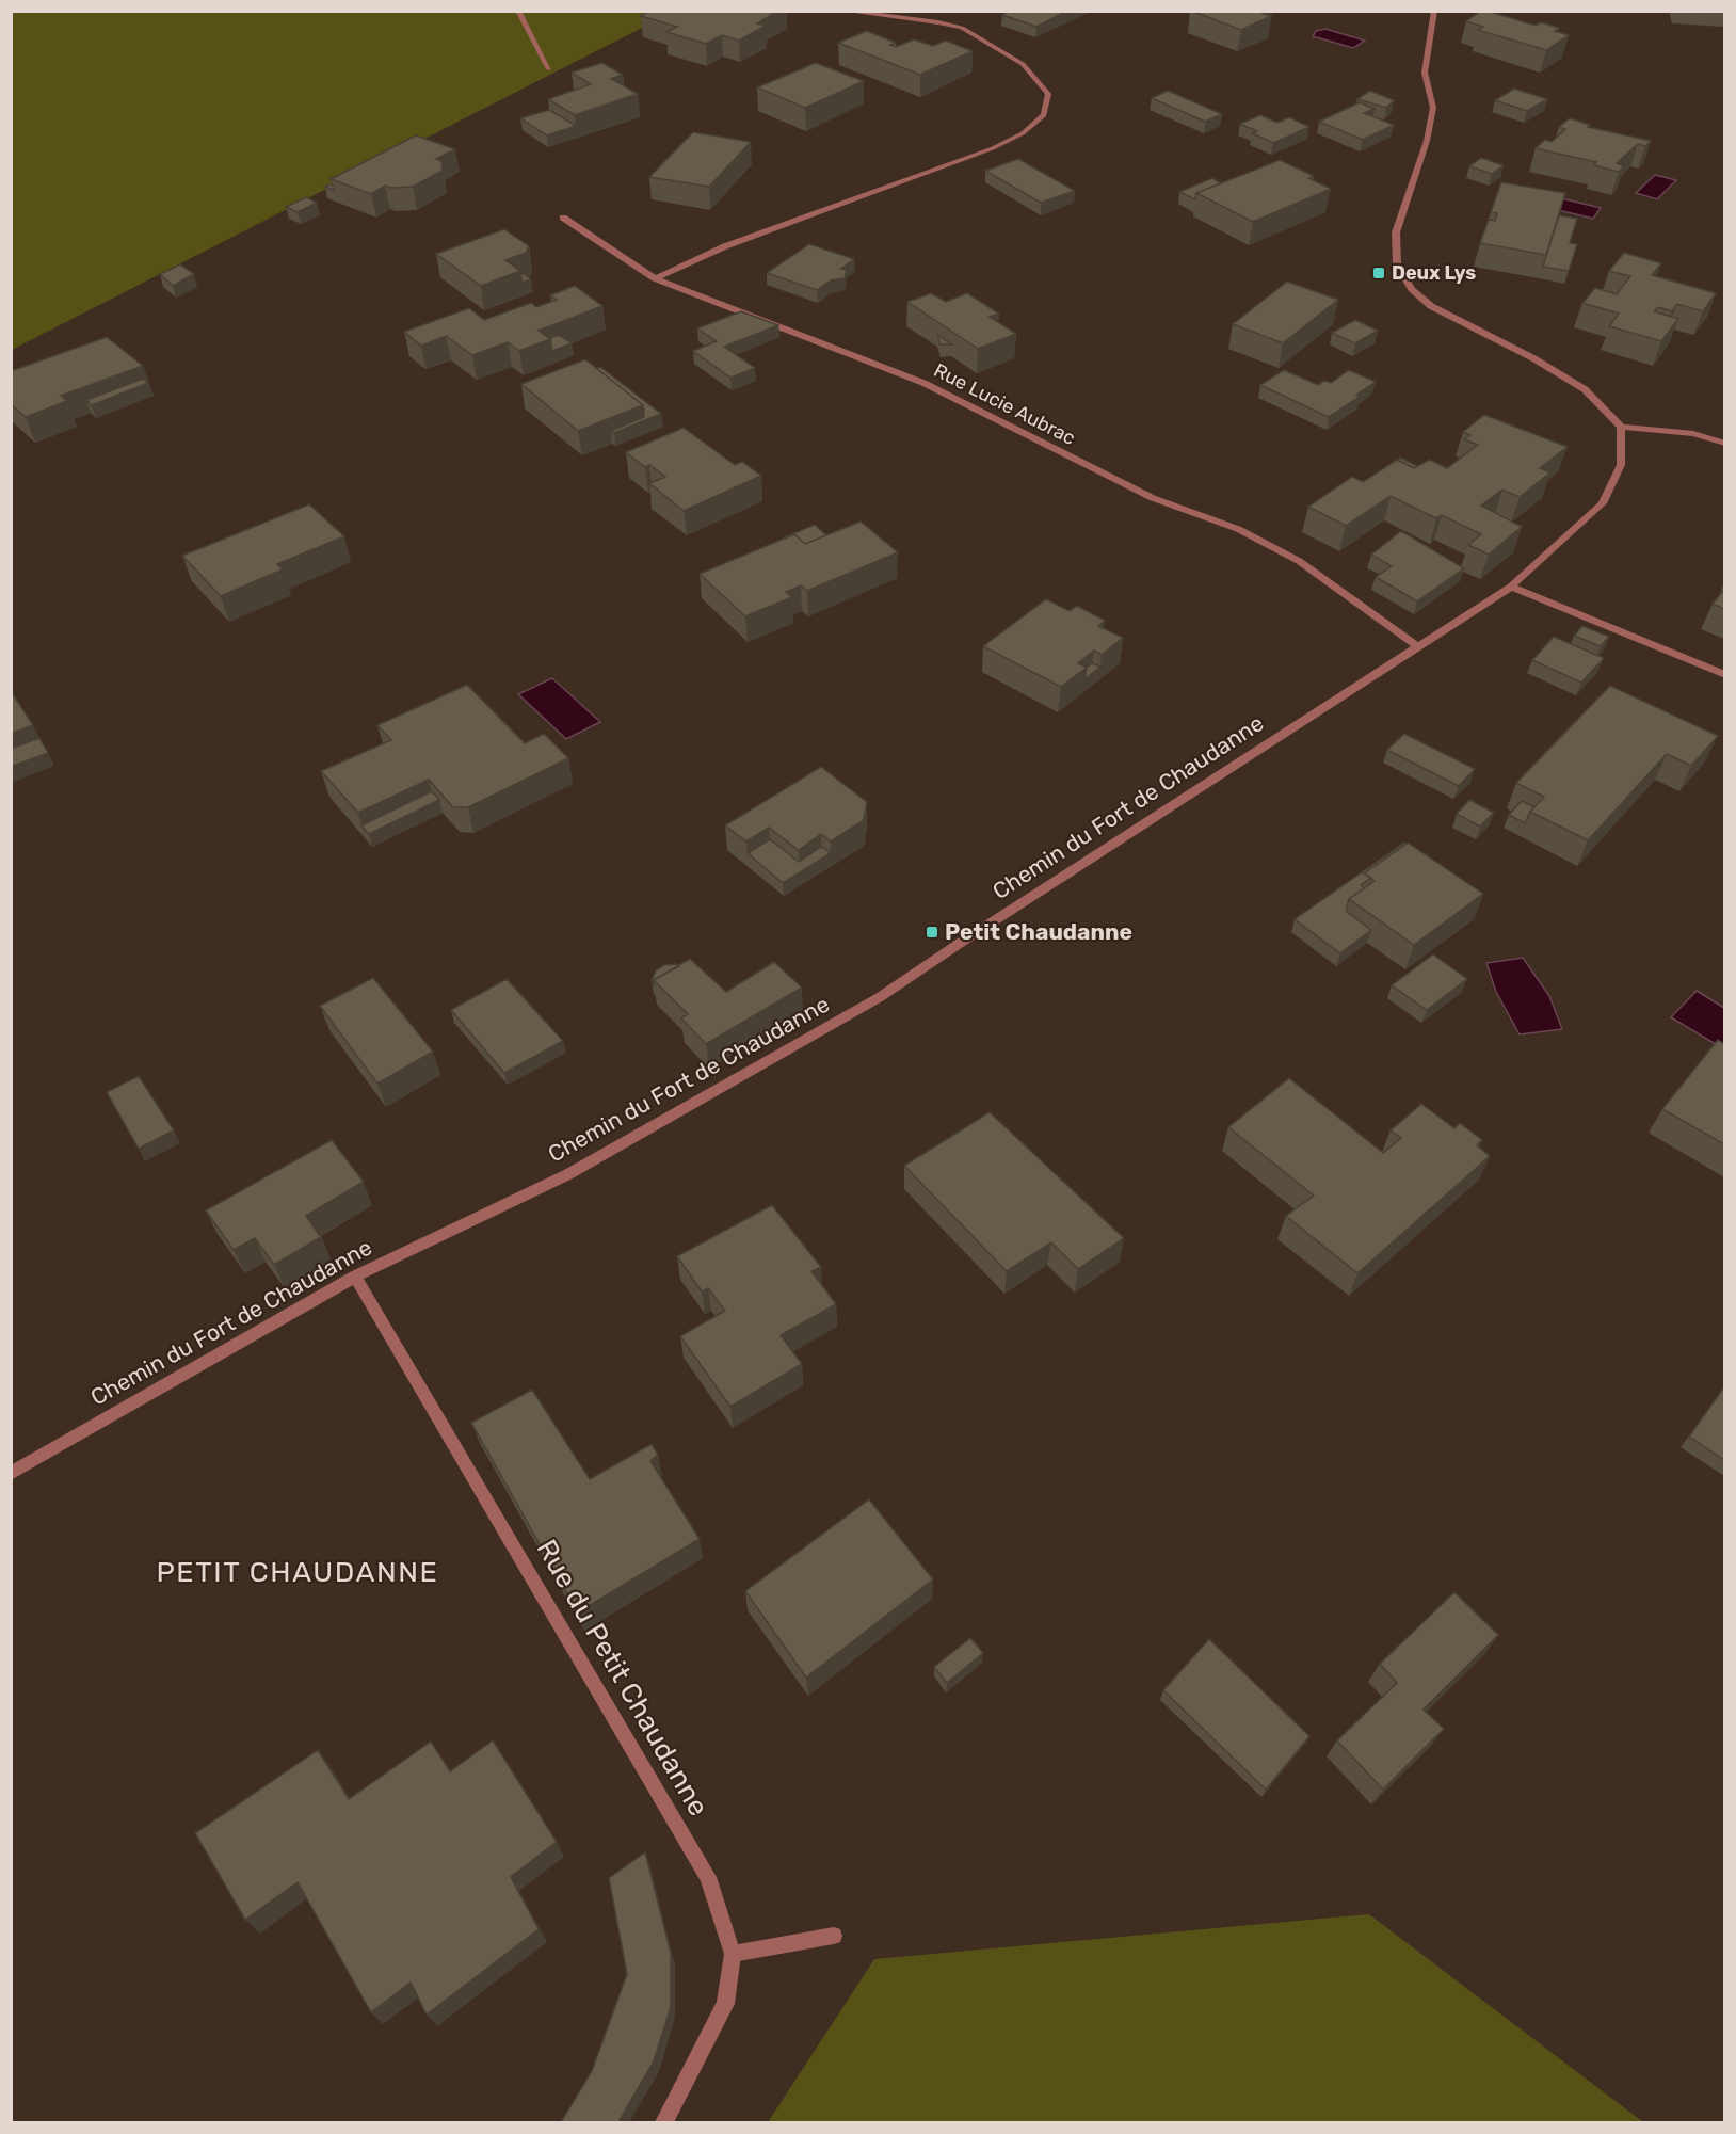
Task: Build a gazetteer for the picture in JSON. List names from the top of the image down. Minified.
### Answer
{"streets":{"street":["Rue Lucie Aubrac","Chemin du Fort de Chaudanne","Rue du Petit Chaudanne"]},"crossings":[["Rue Lucie Aubrac","Chemin du Fort de Chaudanne"],["Chemin du Fort de Chaudanne","Rue du Petit Chaudanne"]],"districts":["PETIT CHAUDANNE"],"places":{"transit":["Deux Lys","Petit Chaudanne"]}}
